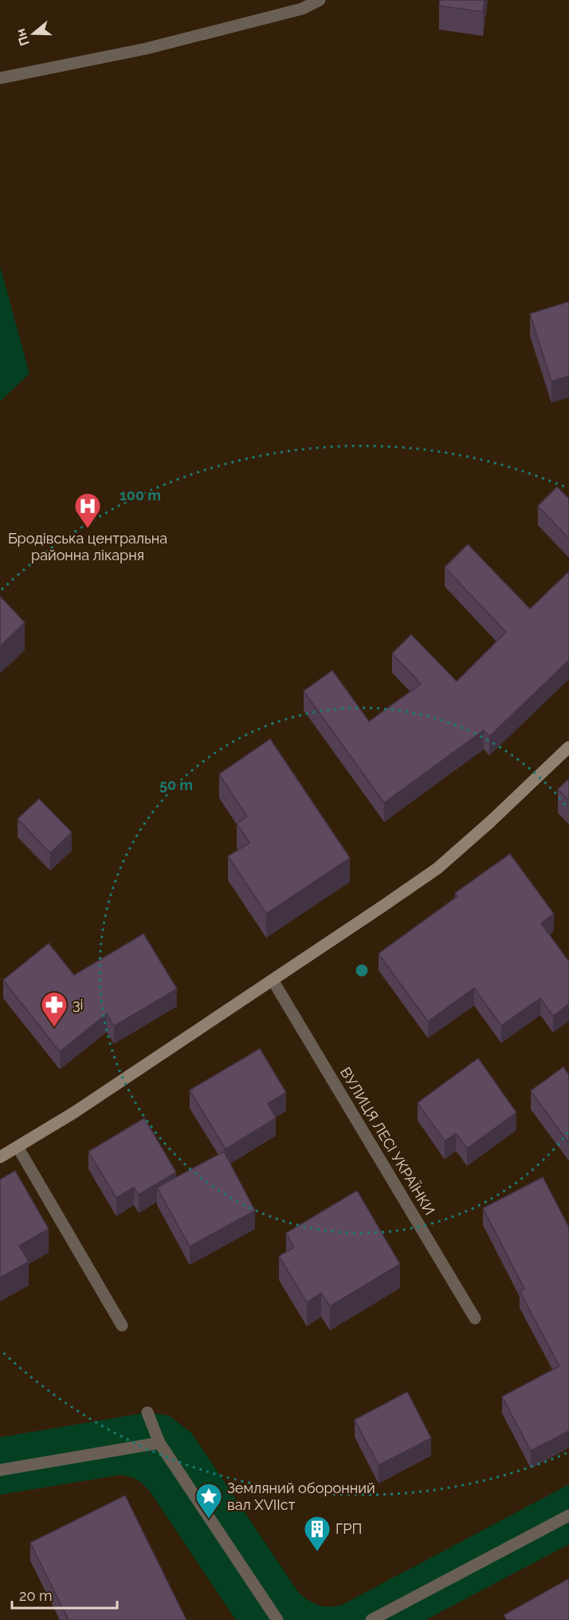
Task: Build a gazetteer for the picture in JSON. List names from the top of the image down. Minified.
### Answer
{"streets":{"street":["ВУЛИЦЯ ЛЕСІ УКРАЇНКИ"]},"places":{"hospital":["Бродівська центральна районна лікарня"],"pharmacy":["3і"],"place":["Земляний оборонний вал XVIIст"],"building":["ГРП"]},"scale_bar":"20 m","north":"left","rings":["100 m","50 m"]}
